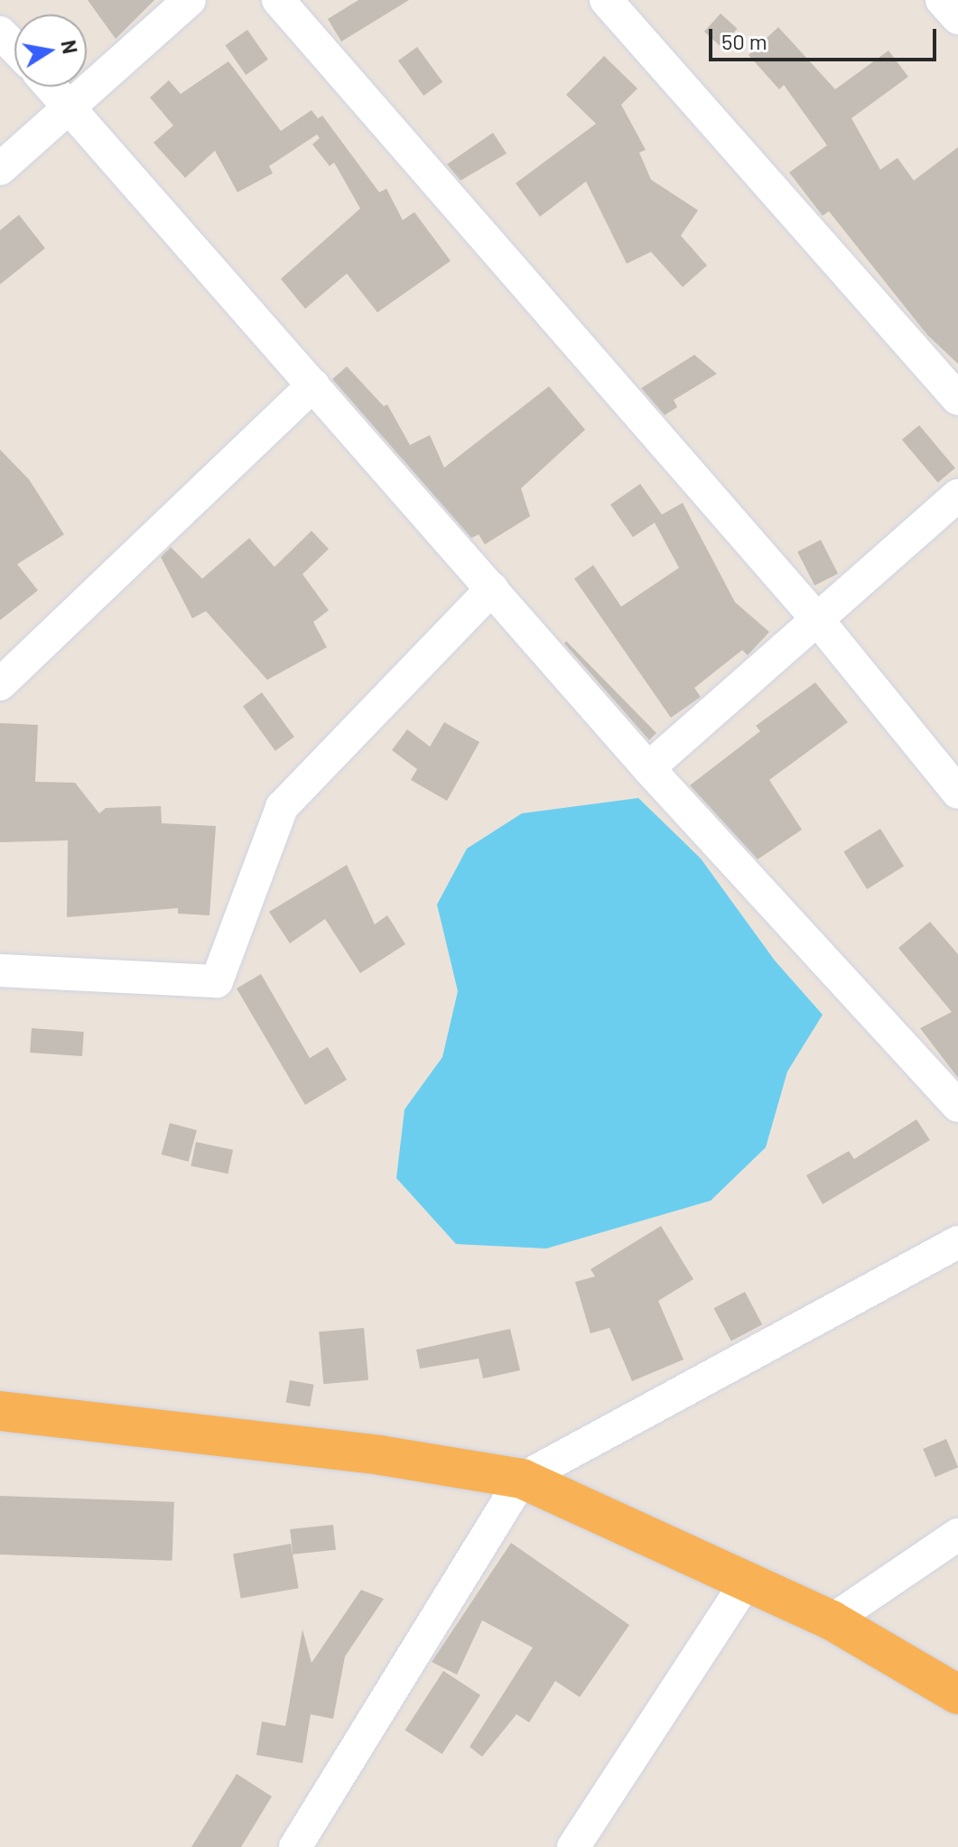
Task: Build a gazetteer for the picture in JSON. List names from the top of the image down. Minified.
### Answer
{"scale_bar":"50 m","north":"right"}
